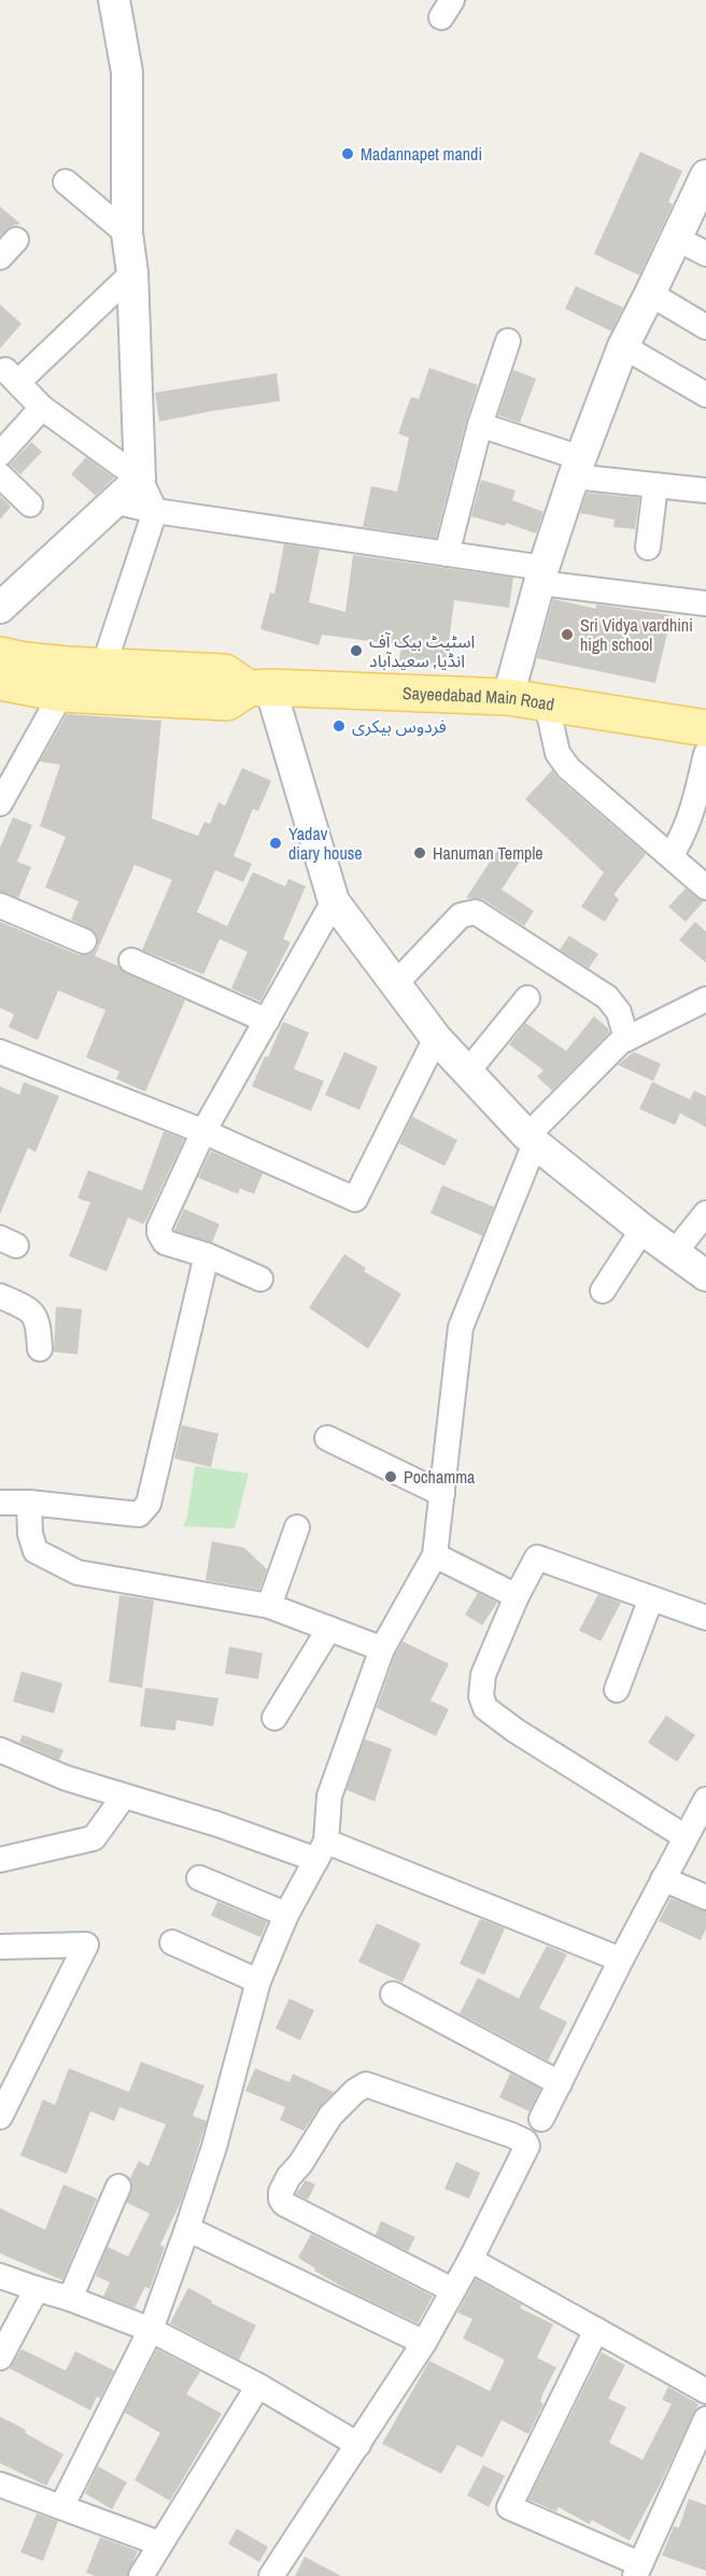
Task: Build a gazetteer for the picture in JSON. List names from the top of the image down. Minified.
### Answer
{"streets":{"main road":["Sayeedabad Main Road"]},"places":["Madannapet mandi","Sri Vidya vardhini high school","اسٹیٹ بیک آف انڈیا, سعیدآباد","فردوس بیکری","Yadav diary house","Hanuman Temple","Pochamma"]}
